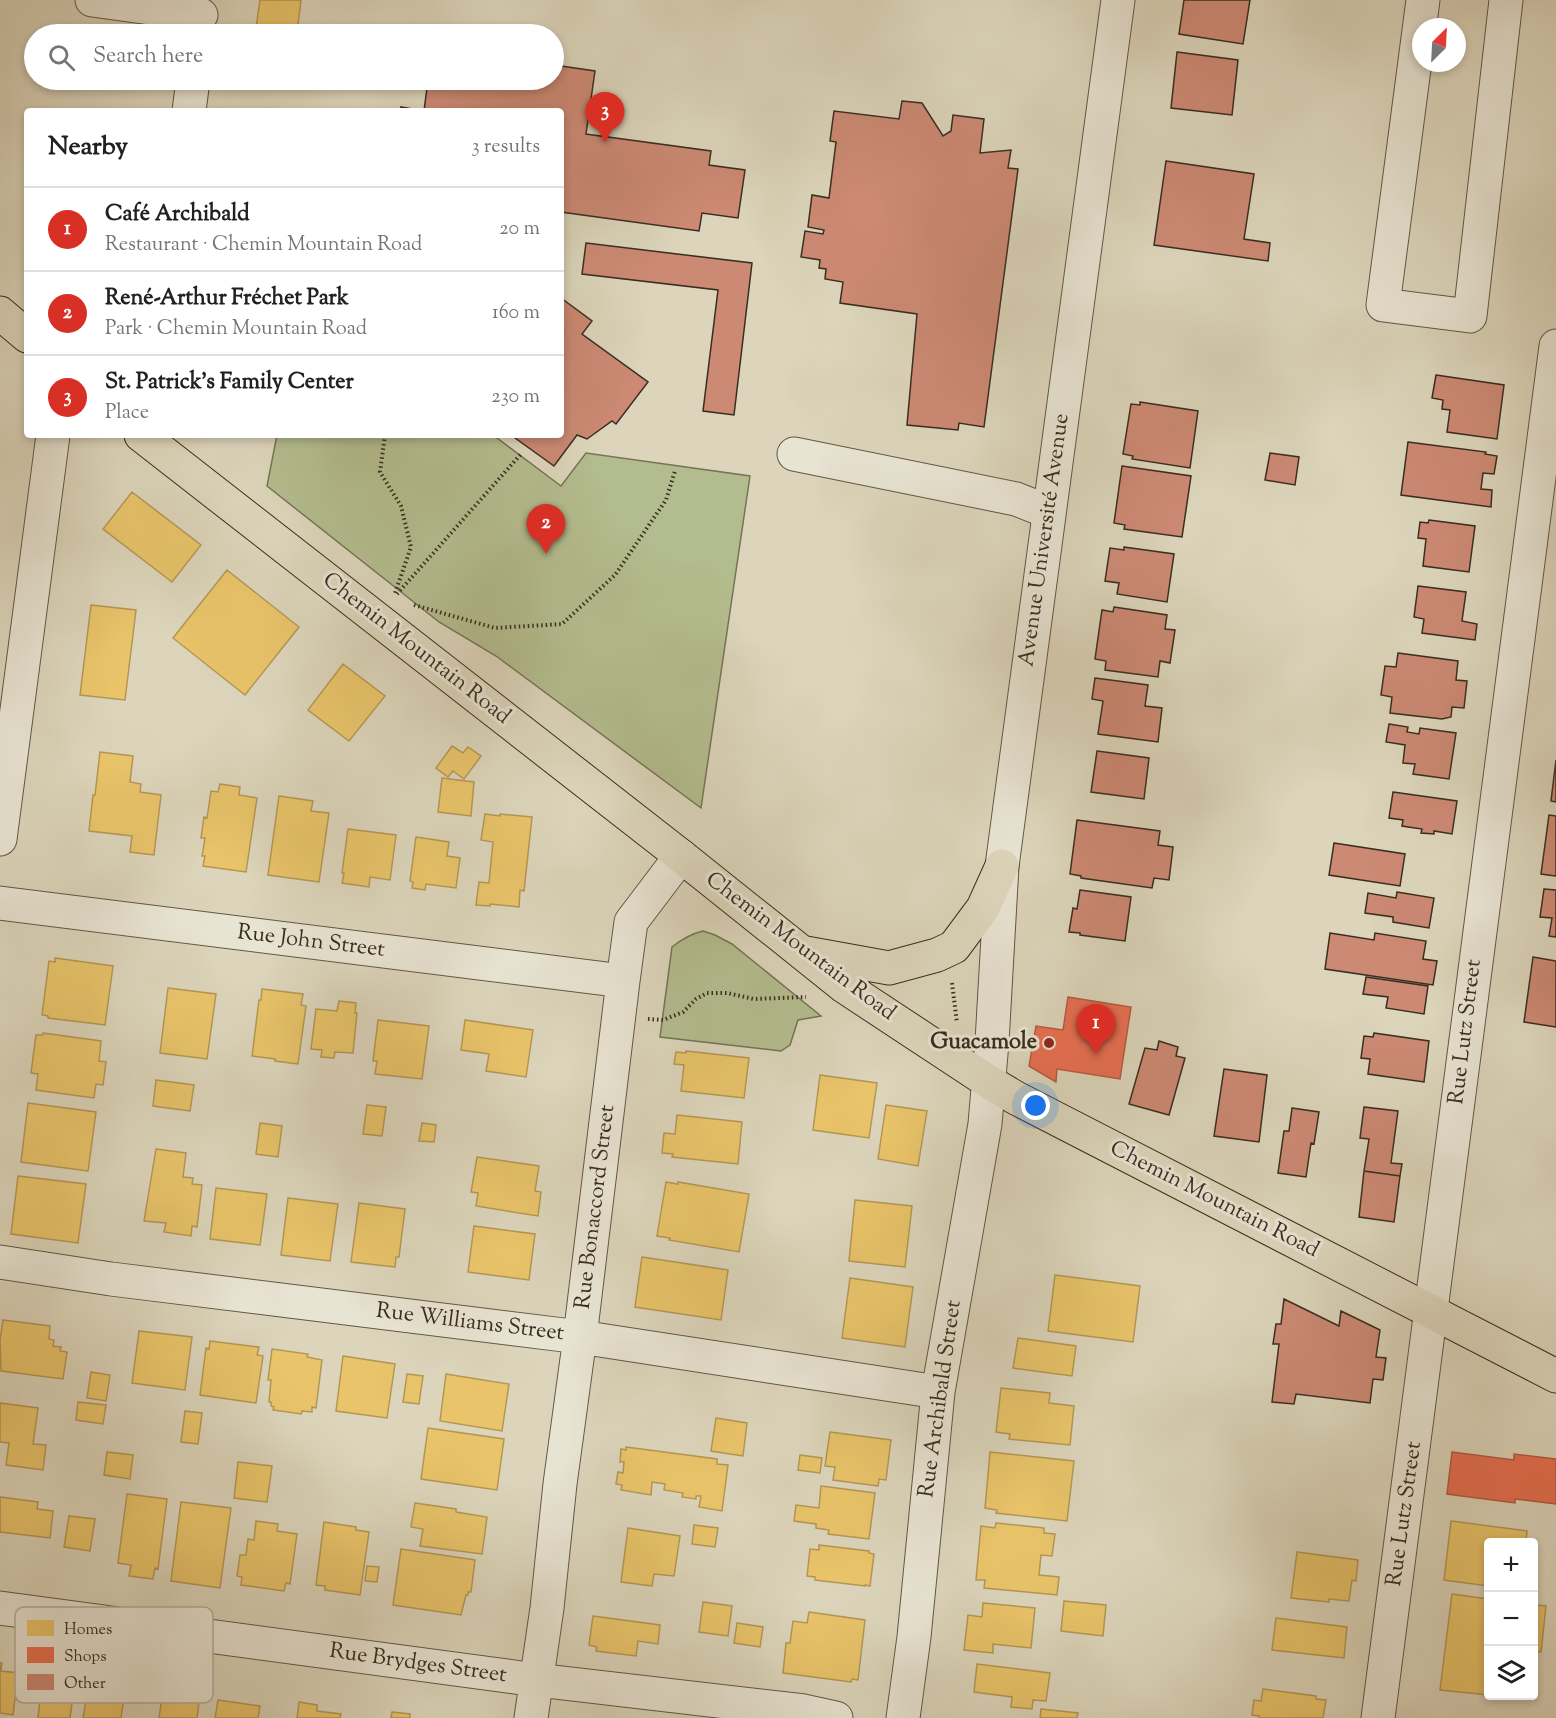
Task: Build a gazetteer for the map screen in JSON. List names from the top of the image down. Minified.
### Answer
{"streets":{"main road":["Chemin Mountain Road"],"street":["Avenue Université Avenue","Rue John Street","Rue Lutz Street","Rue Bonaccord Street","Rue Williams Street","Rue Archibald Street","Rue Brydges Street"]},"crossings":[["Avenue Université Avenue","Chemin Mountain Road"],["Avenue Université Avenue","Rue Archibald Street"],["Chemin Mountain Road","Rue Lutz Street"],["Chemin Mountain Road","Rue Bonaccord Street"],["Chemin Mountain Road","Rue Archibald Street"],["Rue John Street","Rue Bonaccord Street"],["Rue Bonaccord Street","Rue Williams Street"],["Rue Bonaccord Street","Rue Brydges Street"],["Rue Williams Street","Rue Archibald Street"]],"places":["Guacamole"],"legend":["Homes","Shops","Other"],"north":"top right","page":{"search":"Search here","pins":["3","2","1"],"heading":["Nearby","3 results"],"list":[{"mark":"1","name":"Café Archibald","note":"Restaurant · Chemin Mountain Road","value":"20 m"},{"mark":"2","name":"René-Arthur Fréchet Park","note":"Park · Chemin Mountain Road","value":"160 m"},{"mark":"3","name":"St. Patrick's Family Center","note":"Place","value":"230 m"}],"map_buttons":["+","−"]}}
